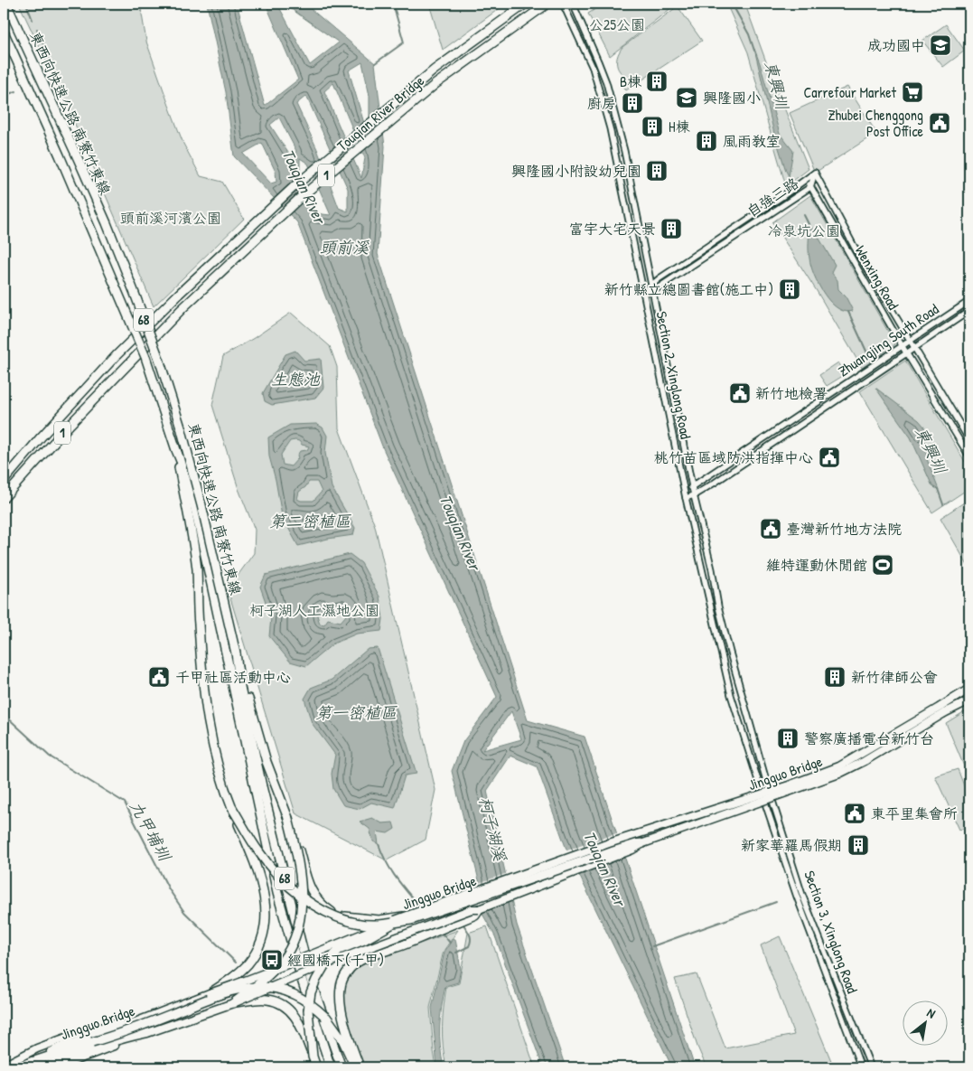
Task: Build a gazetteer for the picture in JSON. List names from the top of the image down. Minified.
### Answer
{"streets":{"highway":["東西向快速公路 南寮竹東線","Touqian River Bridge","1","68"],"main road":["Jingguo Bridge"],"street":["自強三路","Wenxing Road","Zhuangjing South Road","Section 2, Xinglong Road","Section 3, Xinglong Road"]},"crossings":[["自強三路","Wenxing Road"],["自強三路","Section 2, Xinglong Road"],["Wenxing Road","Zhuangjing South Road"],["Zhuangjing South Road","Section 2, Xinglong Road"],["Section 2, Xinglong Road","Section 3, Xinglong Road"]],"water":["東興圳","Touqian River","頭前溪","生態池","第二密植區","第一密植區","柯子湖溪","九甲埔圳"],"parks":["公25公園","頭前溪河濱公園","冷泉坑公園","柯子湖人工濕地公園"],"places":{"school or university":["成功國中","興隆國小"],"building":["B棟","廚房","H棟","風雨教室","興隆國小附設幼兒園","富宇大宅天景","新竹縣立總圖書館(施工中)","新竹律師公會","警察廣播電台新竹台","新家華羅馬假期"],"supermarket":["Carrefour Market"],"public building":["Zhubei Chenggong Post Office","新竹地檢署","桃竹苗區域防洪指揮中心","臺灣新竹地方法院","千甲社區活動中心","東平里集會所"],"sports":["維特運動休閒館"],"bus stop":["經國橋下(千甲)"]},"north":"top right"}
